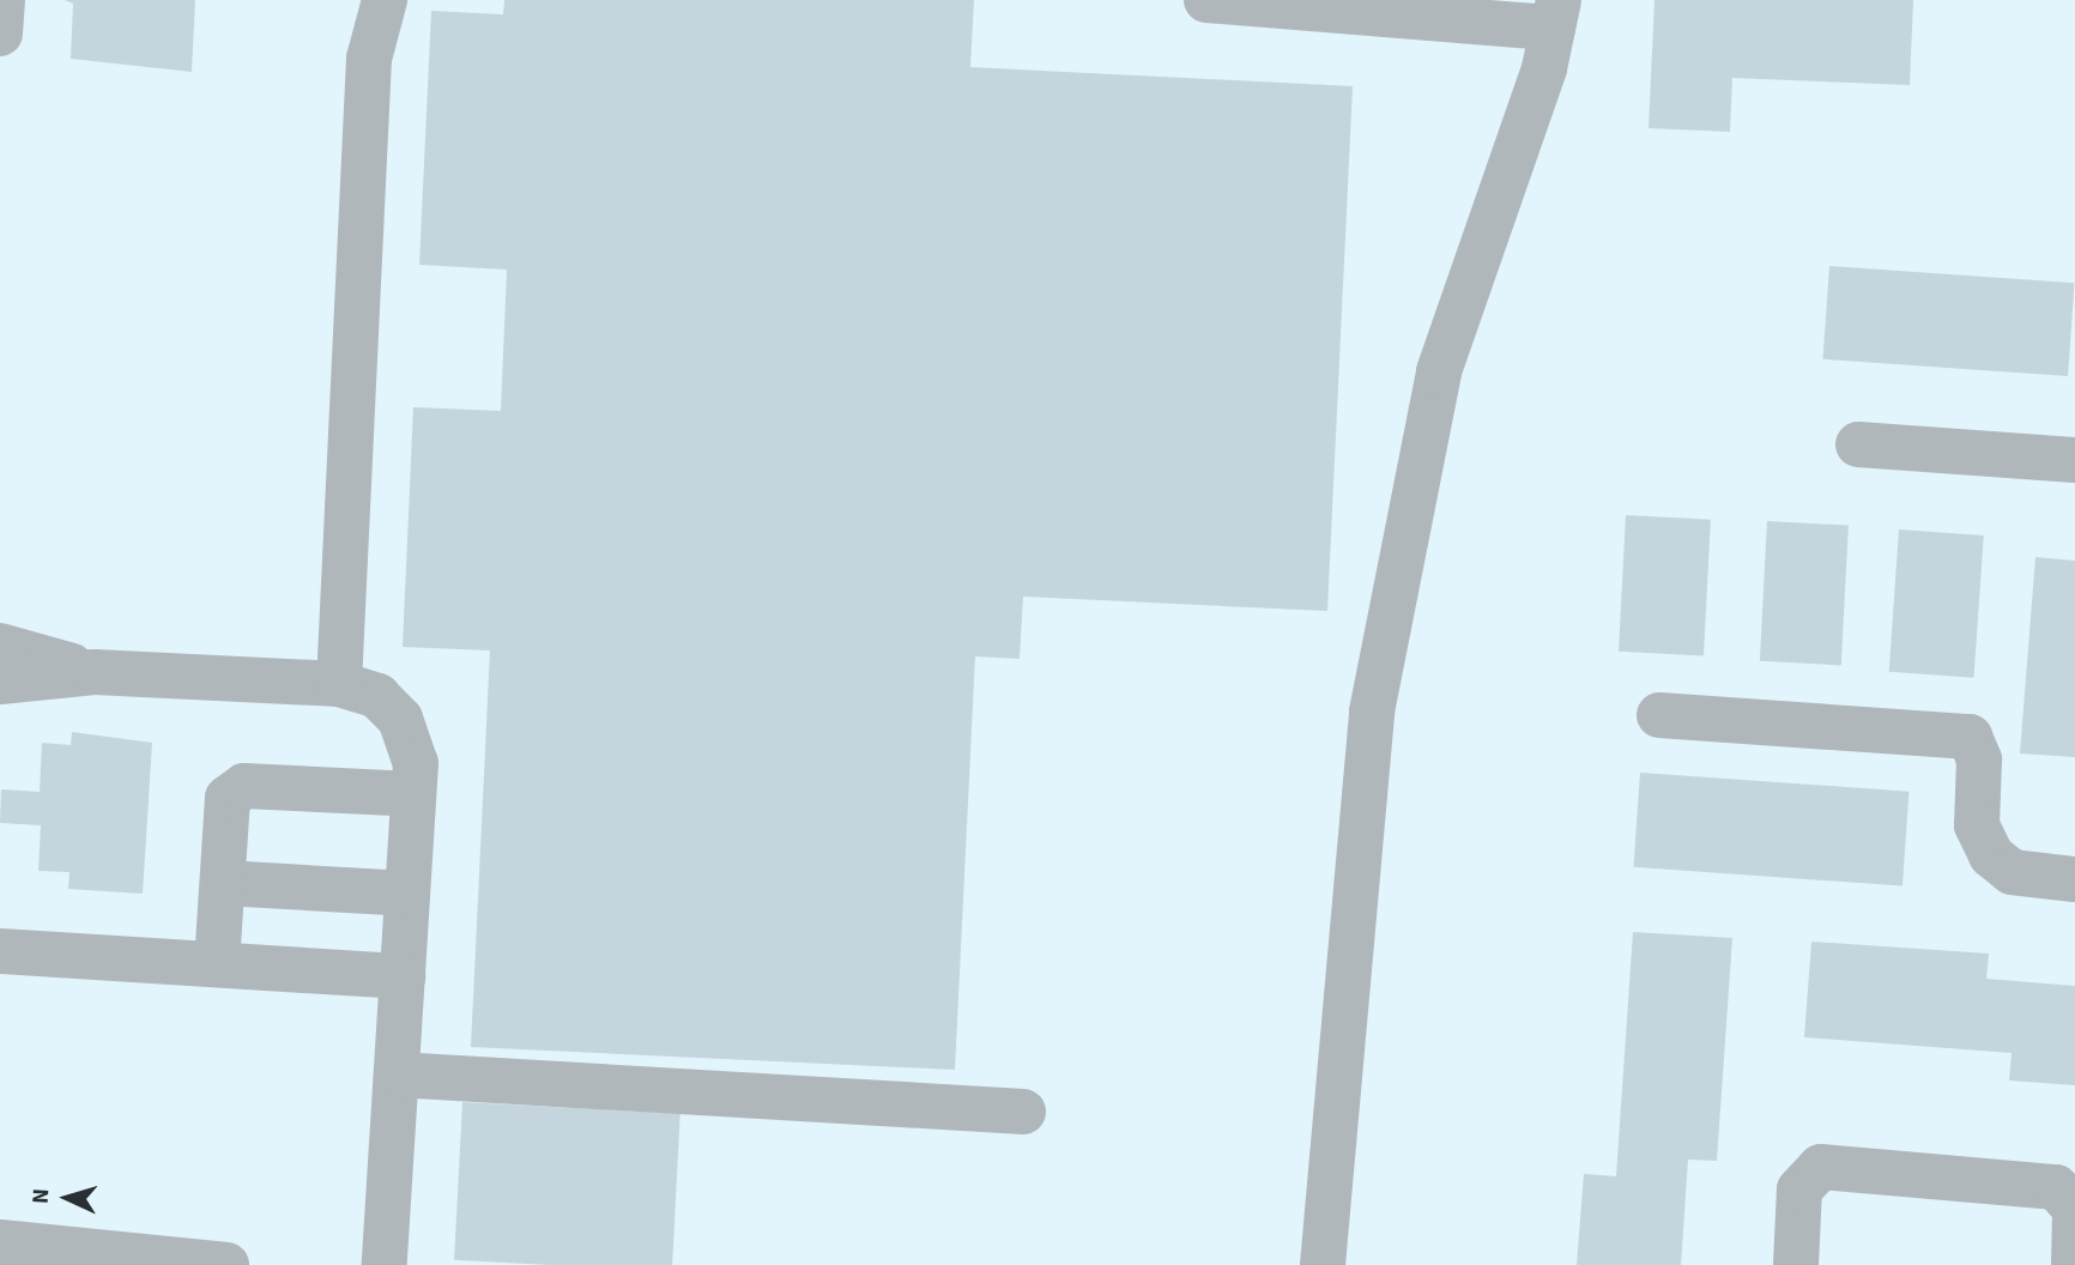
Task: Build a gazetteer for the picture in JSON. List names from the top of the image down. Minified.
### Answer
{"north":"left"}
